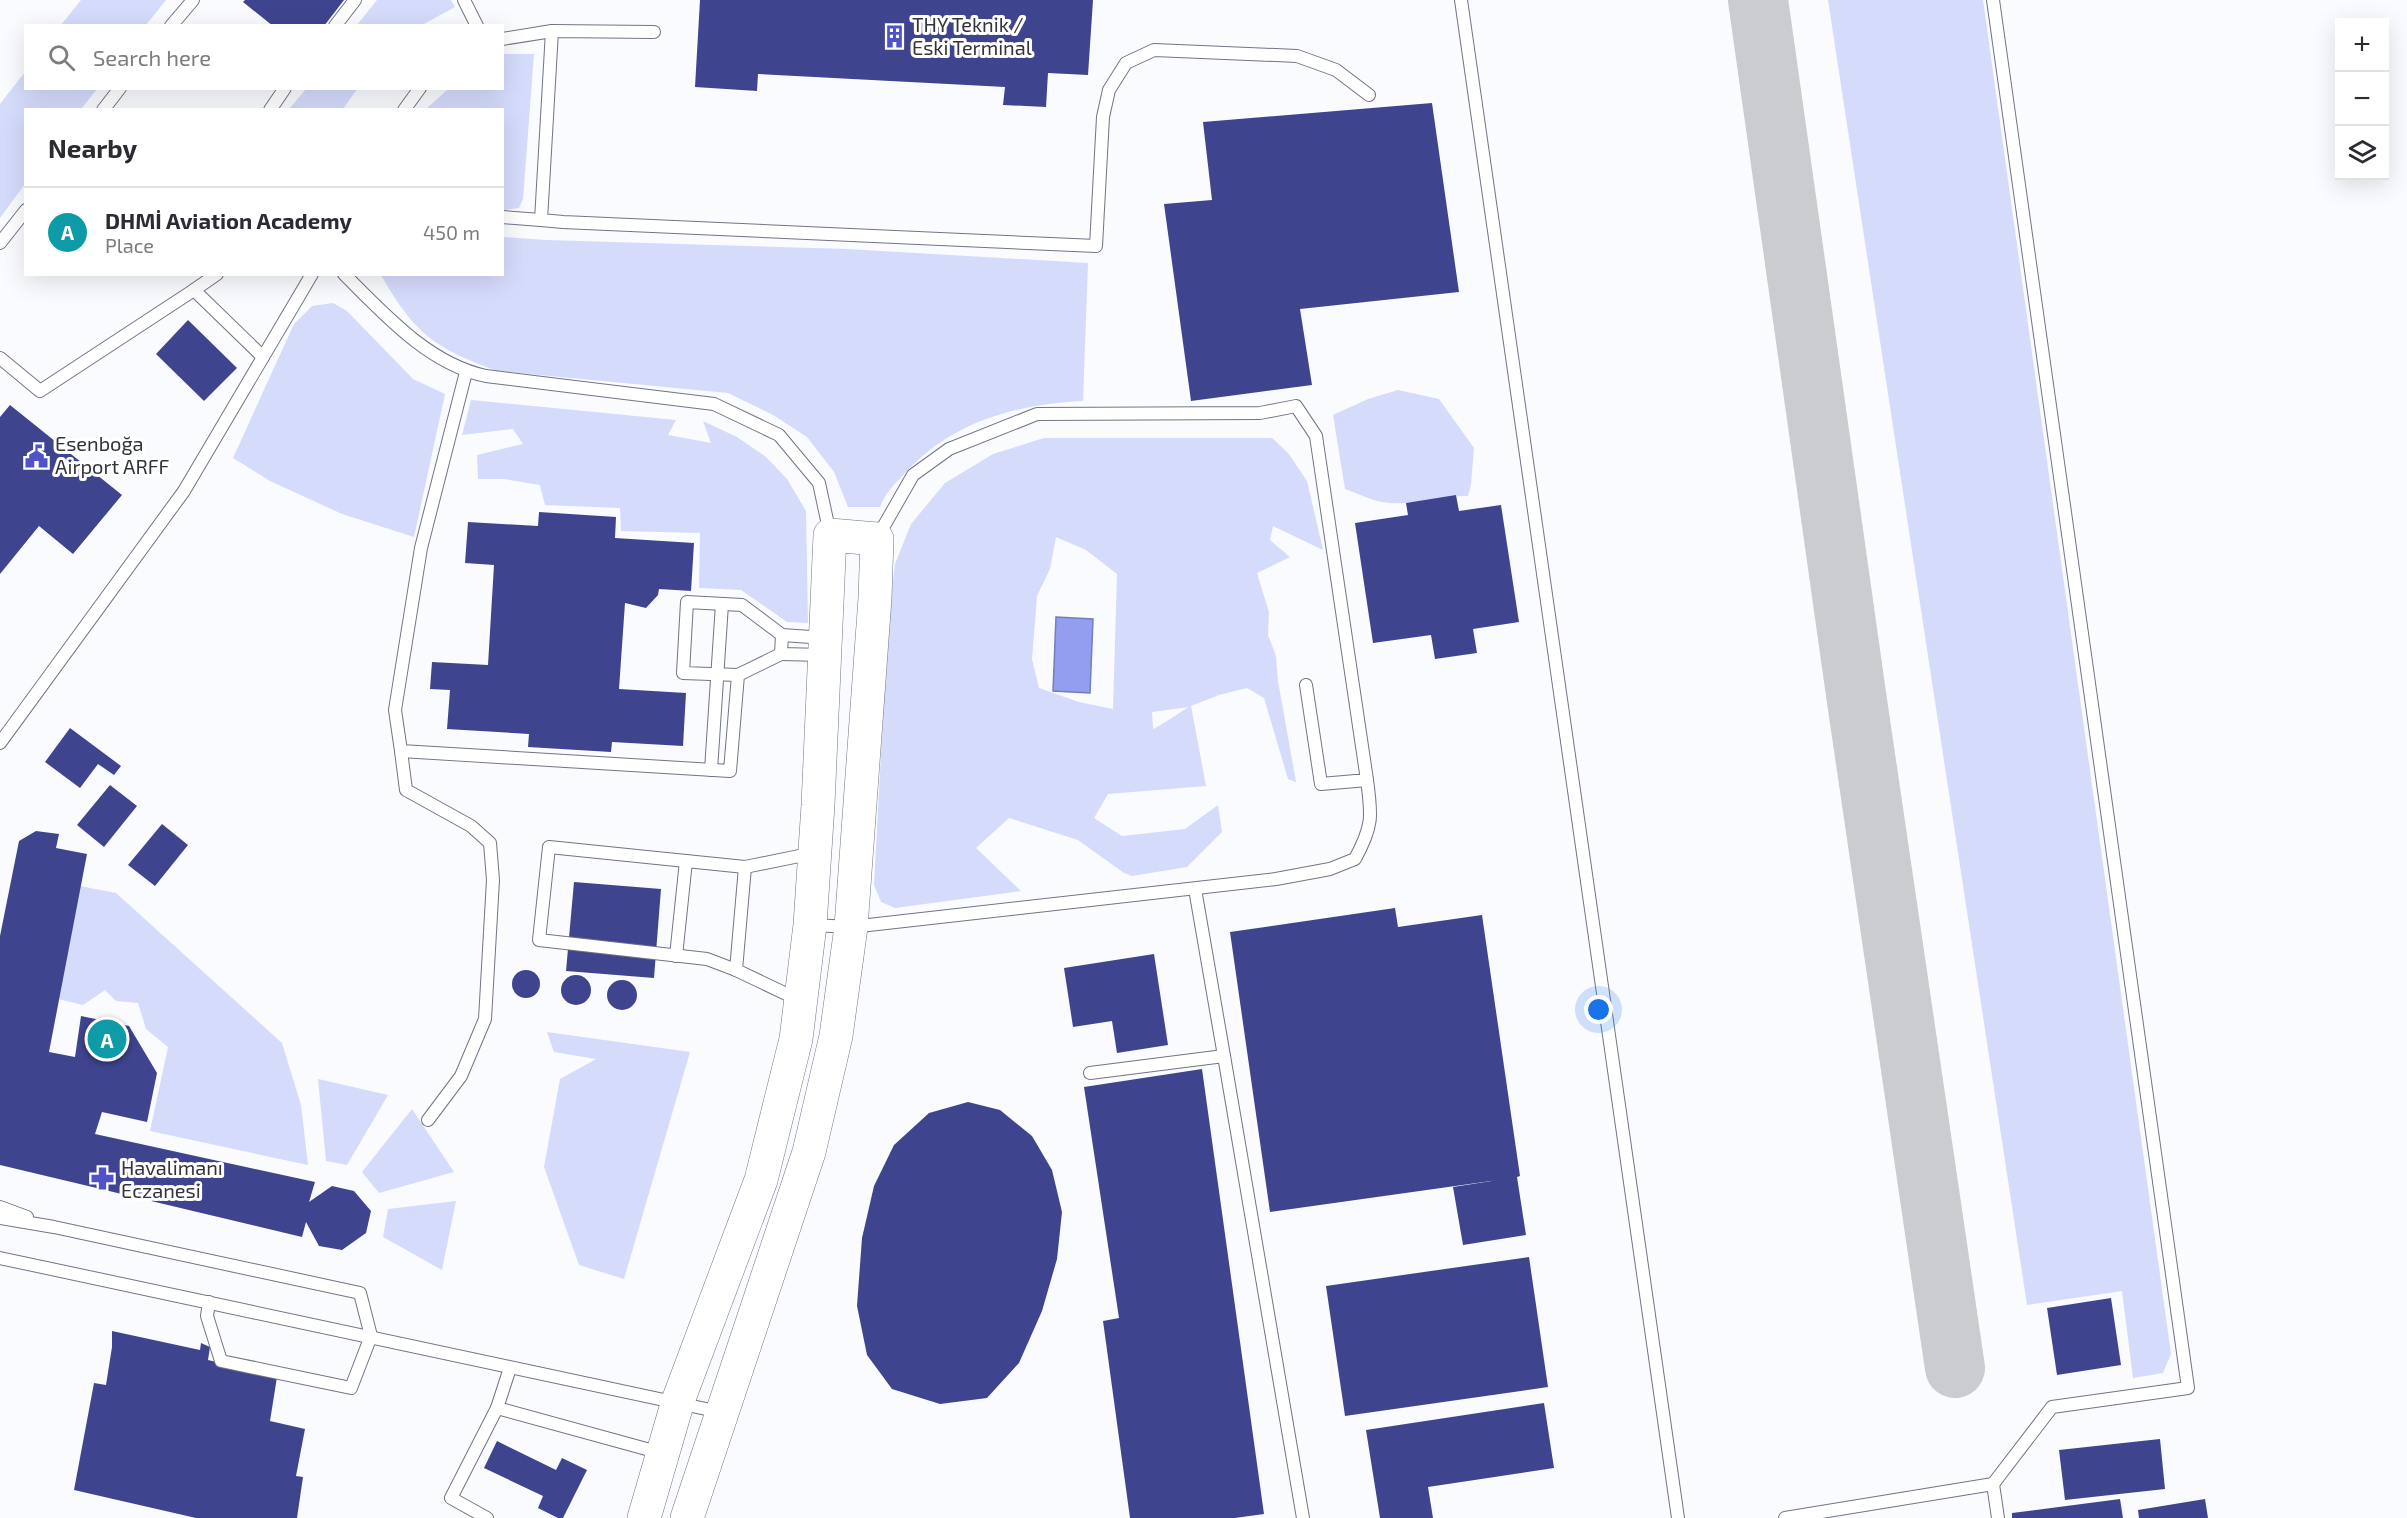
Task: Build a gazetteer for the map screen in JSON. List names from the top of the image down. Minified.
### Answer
{"places":{"building":["THY Teknik / Eski Terminal"],"public building":["Esenboğa Airport ARFF"],"pharmacy":["Havalimanı Eczanesi"]},"page":{"map_buttons":["+","−"],"search":"Search here","heading":"Nearby","list":[{"mark":"A","name":"DHMİ Aviation Academy","note":"Place","value":"450 m"}],"pins":"A"}}
